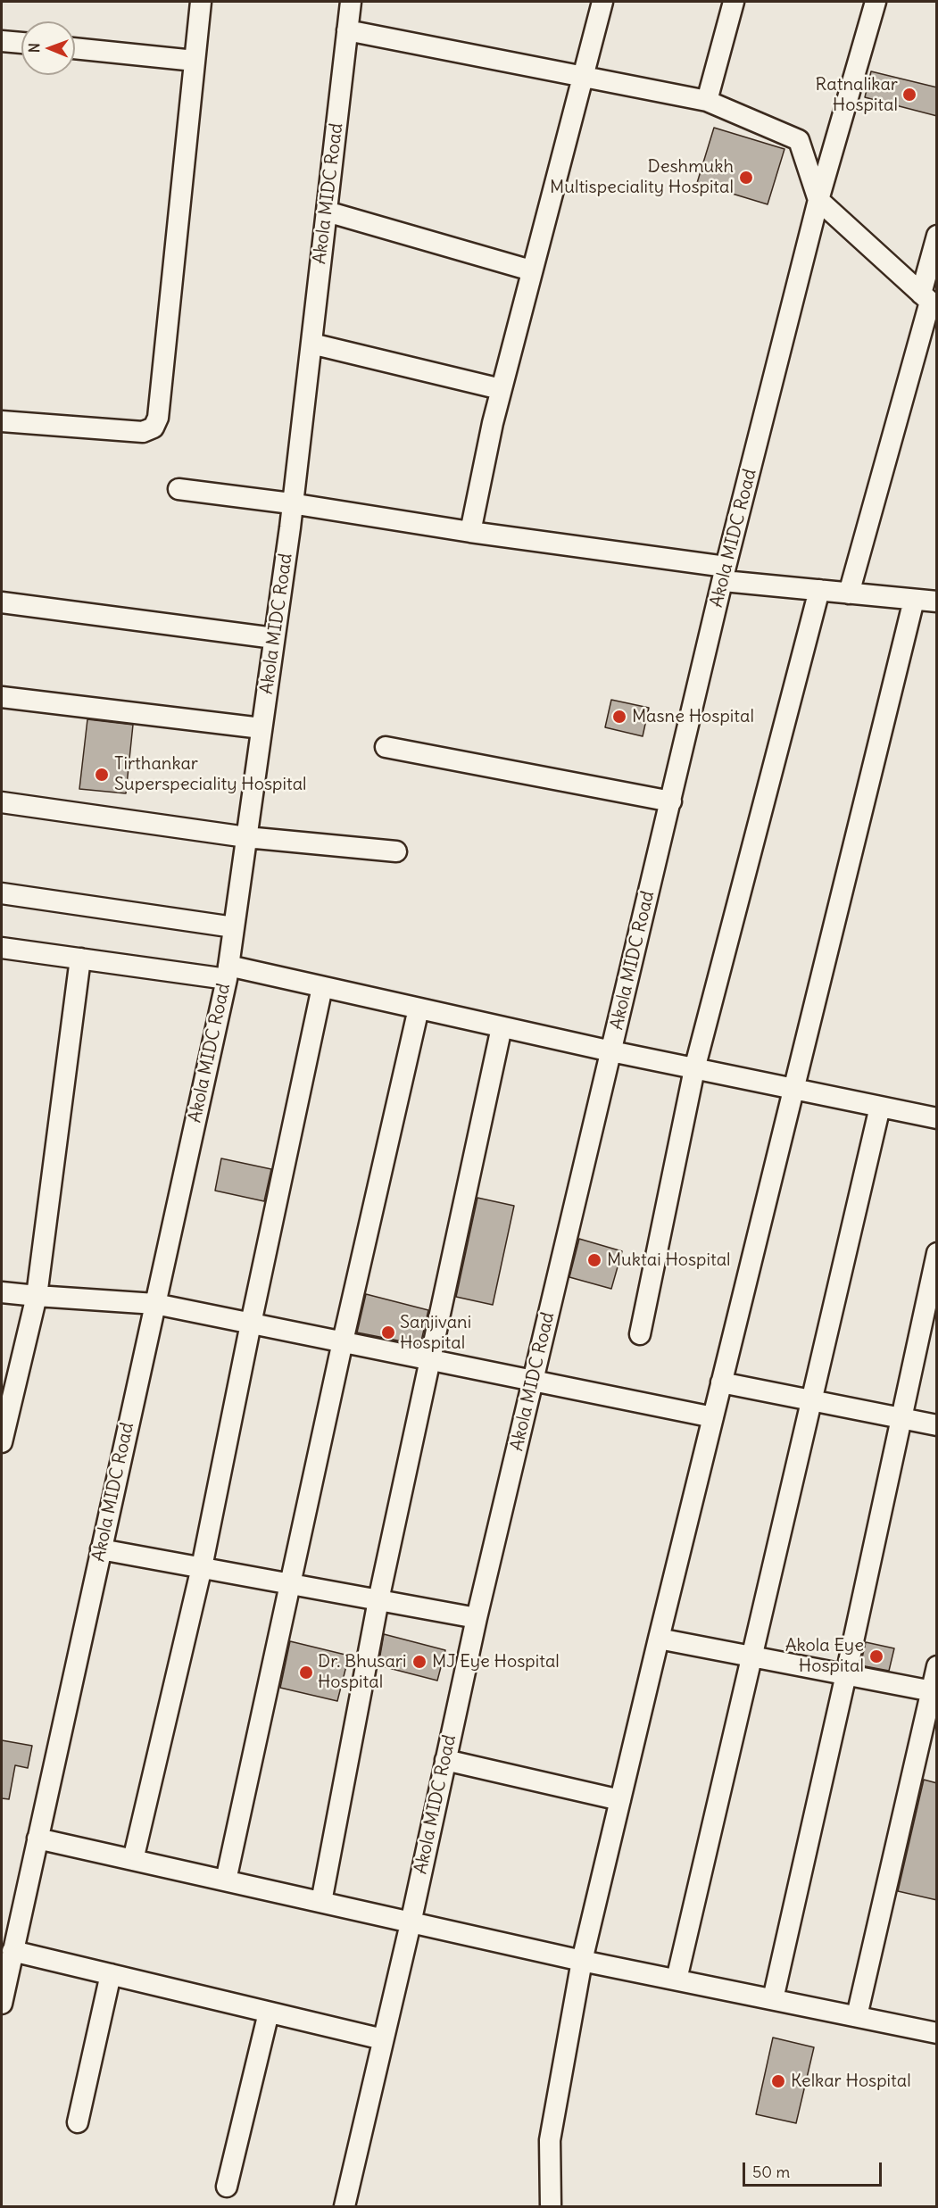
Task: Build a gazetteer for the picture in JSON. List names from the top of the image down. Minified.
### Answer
{"streets":{"street":["Akola MIDC Road"]},"places":["Ratnalikar Hospital","Deshmukh Multispeciality Hospital","Masne Hospital","Tirthankar Superspeciality Hospital","Muktai Hospital","Sanjivani Hospital","Akola Eye Hospital","MJ Eye Hospital","Dr. Bhusari Hospital","Kelkar Hospital"],"scale_bar":"50 m","north":"left"}
